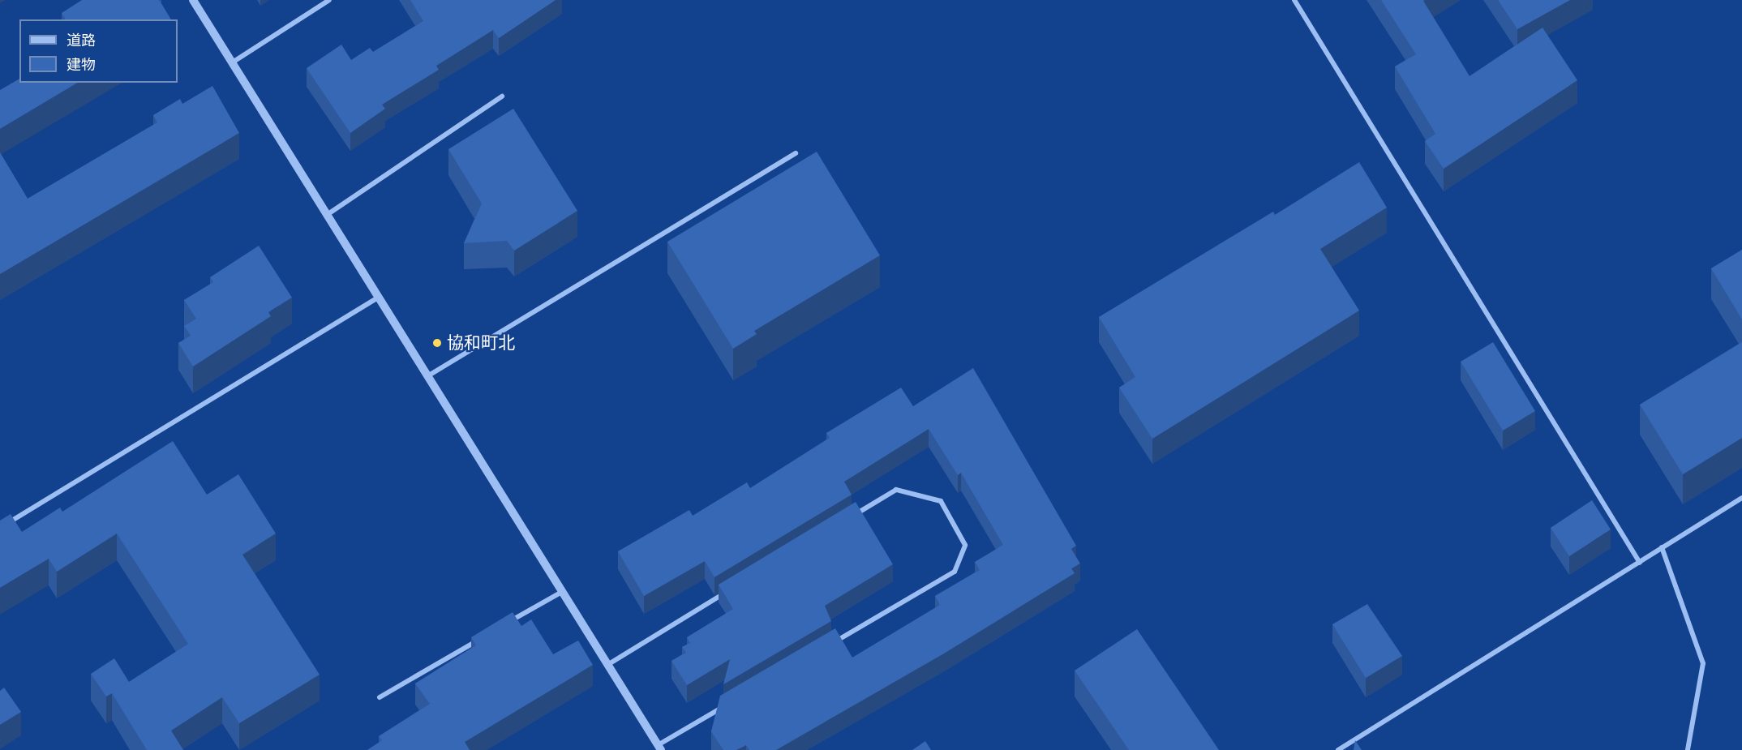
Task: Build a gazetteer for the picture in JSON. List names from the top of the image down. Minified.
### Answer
{"places":["協和町北"],"legend":["道路","建物"]}
